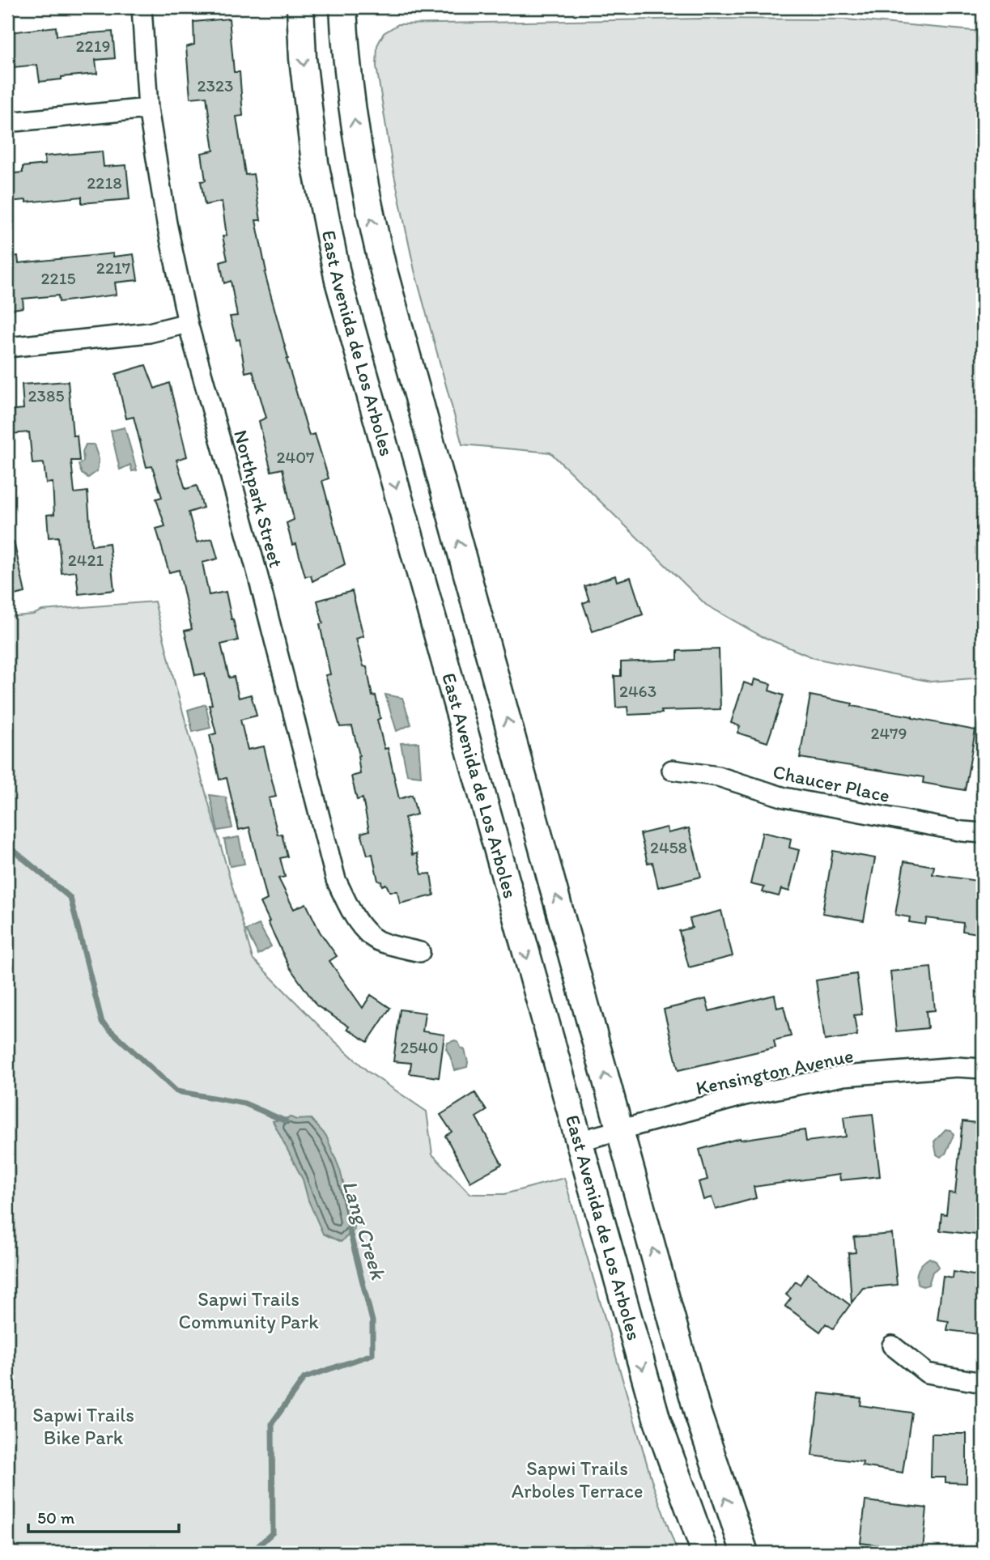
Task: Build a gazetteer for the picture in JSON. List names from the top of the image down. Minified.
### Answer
{"streets":{"main road":["East Avenida de Los Arboles"],"street":["Northpark Street","Chaucer Place","Kensington Avenue"]},"crossings":[["East Avenida de Los Arboles","Kensington Avenue"]],"water":["Lang Creek"],"parks":["Sapwi Trails Community Park","Sapwi Trails Bike Park","Sapwi Trails Arboles Terrace"],"house_numbers":["2219","2323","2218","2217","2215","2385","2407","2421","2463","2479","2458","2540"],"scale_bar":"50 m"}
